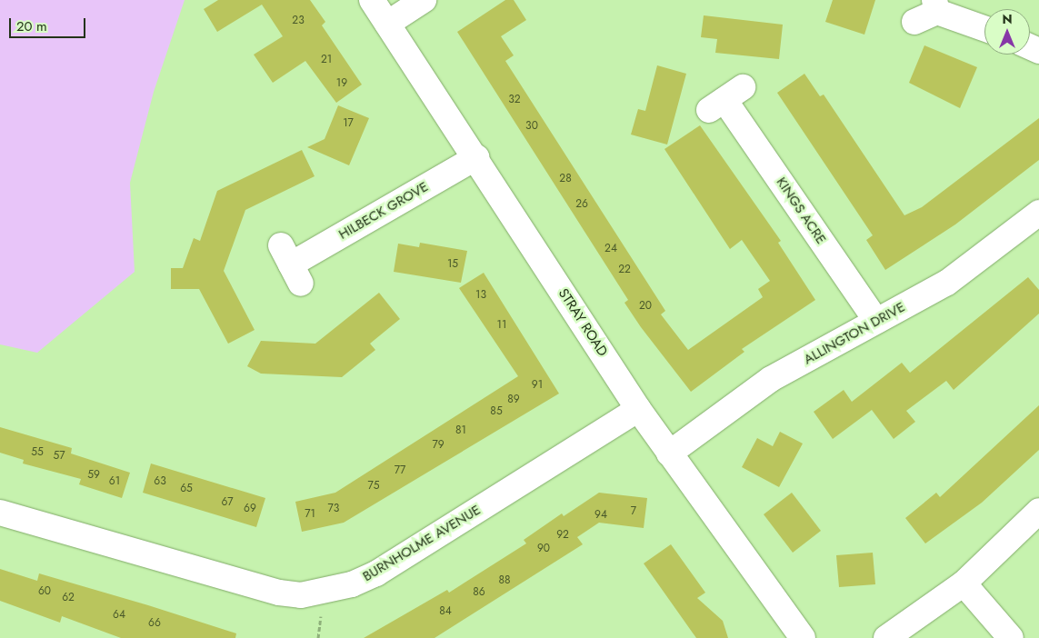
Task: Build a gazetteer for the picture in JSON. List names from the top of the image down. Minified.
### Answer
{"streets":{"street":["HILBECK GROVE","KINGS ACRE","STRAY ROAD","ALLINGTON DRIVE","BURNHOLME AVENUE"]},"crossings":[["HILBECK GROVE","STRAY ROAD"],["KINGS ACRE","ALLINGTON DRIVE"],["STRAY ROAD","ALLINGTON DRIVE"],["STRAY ROAD","BURNHOLME AVENUE"]],"house_numbers":["23","21","19","32","17","30","28","26","24","15","22","13","20","11","91","89","85","81","79","55","57","77","59","61","63","75","65","67","69","73","7","71","94","92","90","88","60","86","62","84","64","66"],"scale_bar":"20 m","north":"top"}
